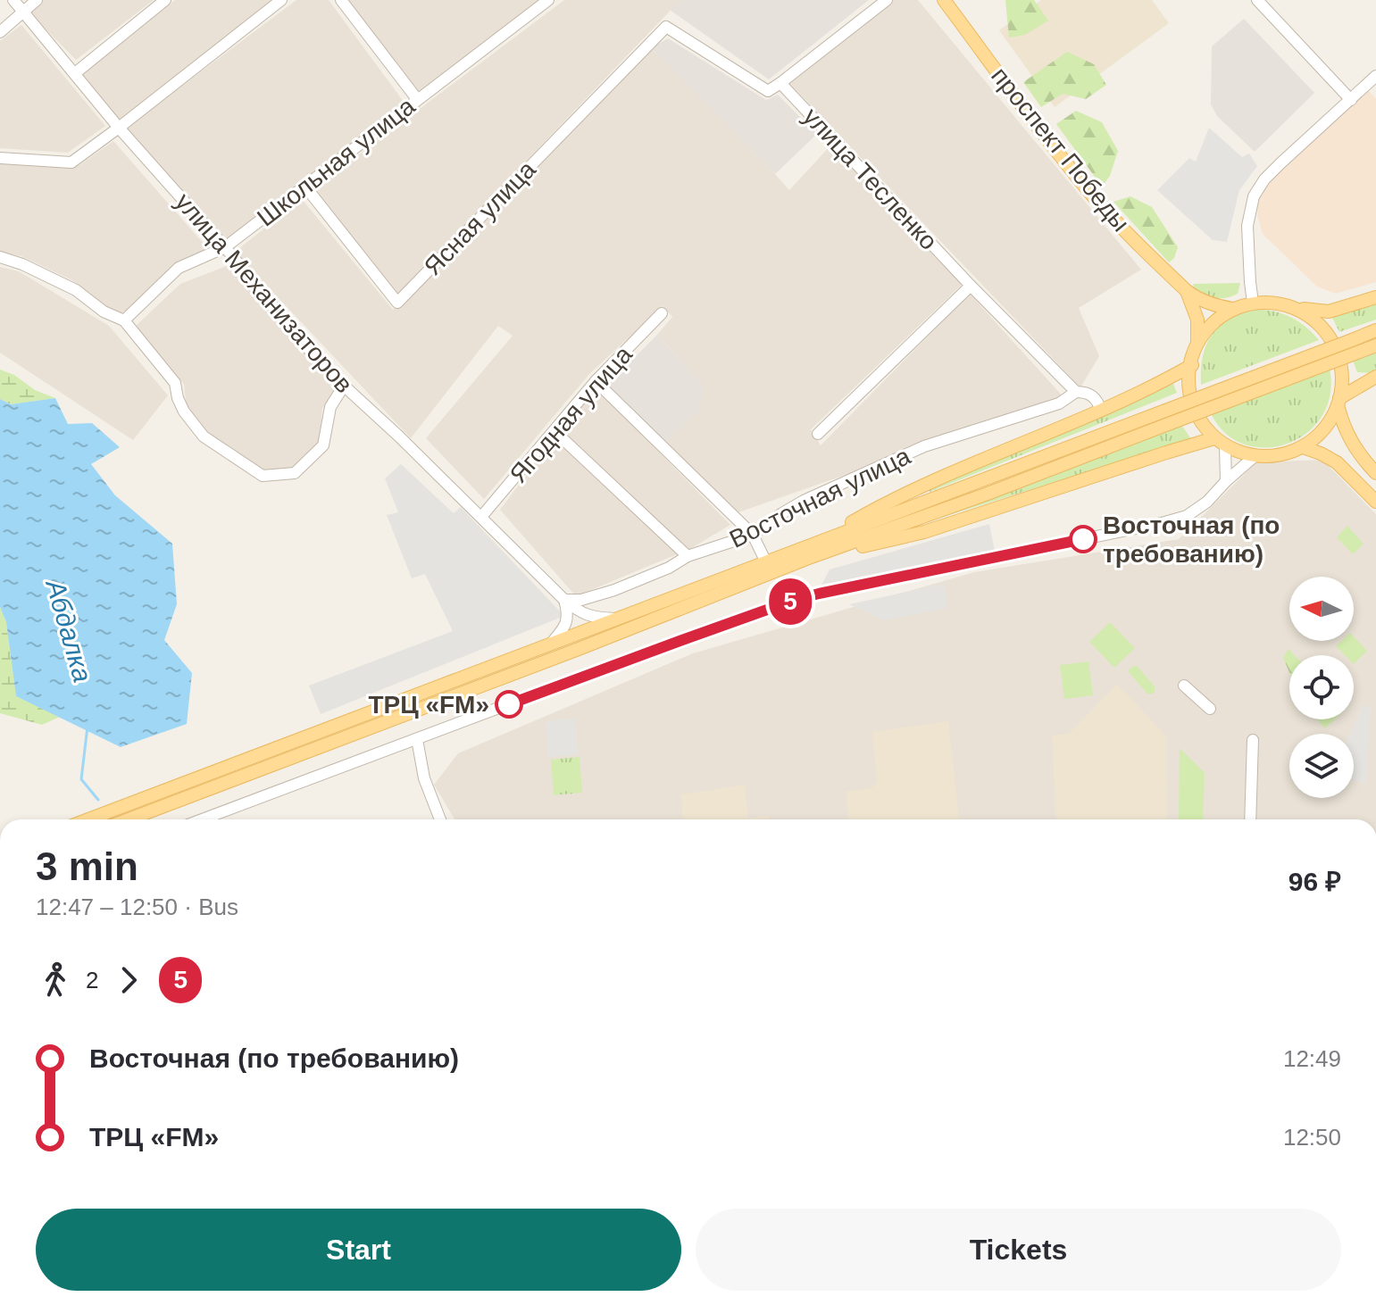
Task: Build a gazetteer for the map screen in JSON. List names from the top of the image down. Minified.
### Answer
{"streets":{"main road":["проспект Победы"],"street":["Школьная улица","улица Тесленко","Ясная улица","улица Механизаторов","Ягодная улица","Восточная улица"]},"crossings":[["Школьная улица","Ясная улица"],["Школьная улица","улица Механизаторов"],["улица Тесленко","Ясная улица"],["улица Тесленко","Восточная улица"],["улица Механизаторов","Ягодная улица"],["улица Механизаторов","Восточная улица"]],"water":["Абдалка"],"places":["Восточная (по требованию)","ТРЦ «FM»"],"lines":["bus line 5"],"north":"left","page":{"on_map":"5","heading":["3 min","12:47 – 12:50 · Bus","96 ₽"],"legs":["2","5"],"list":[{"name":"Восточная (по требованию)","value":"12:49"},{"name":"ТРЦ «FM»","value":"12:50"}],"buttons":["Start","Tickets"]}}
